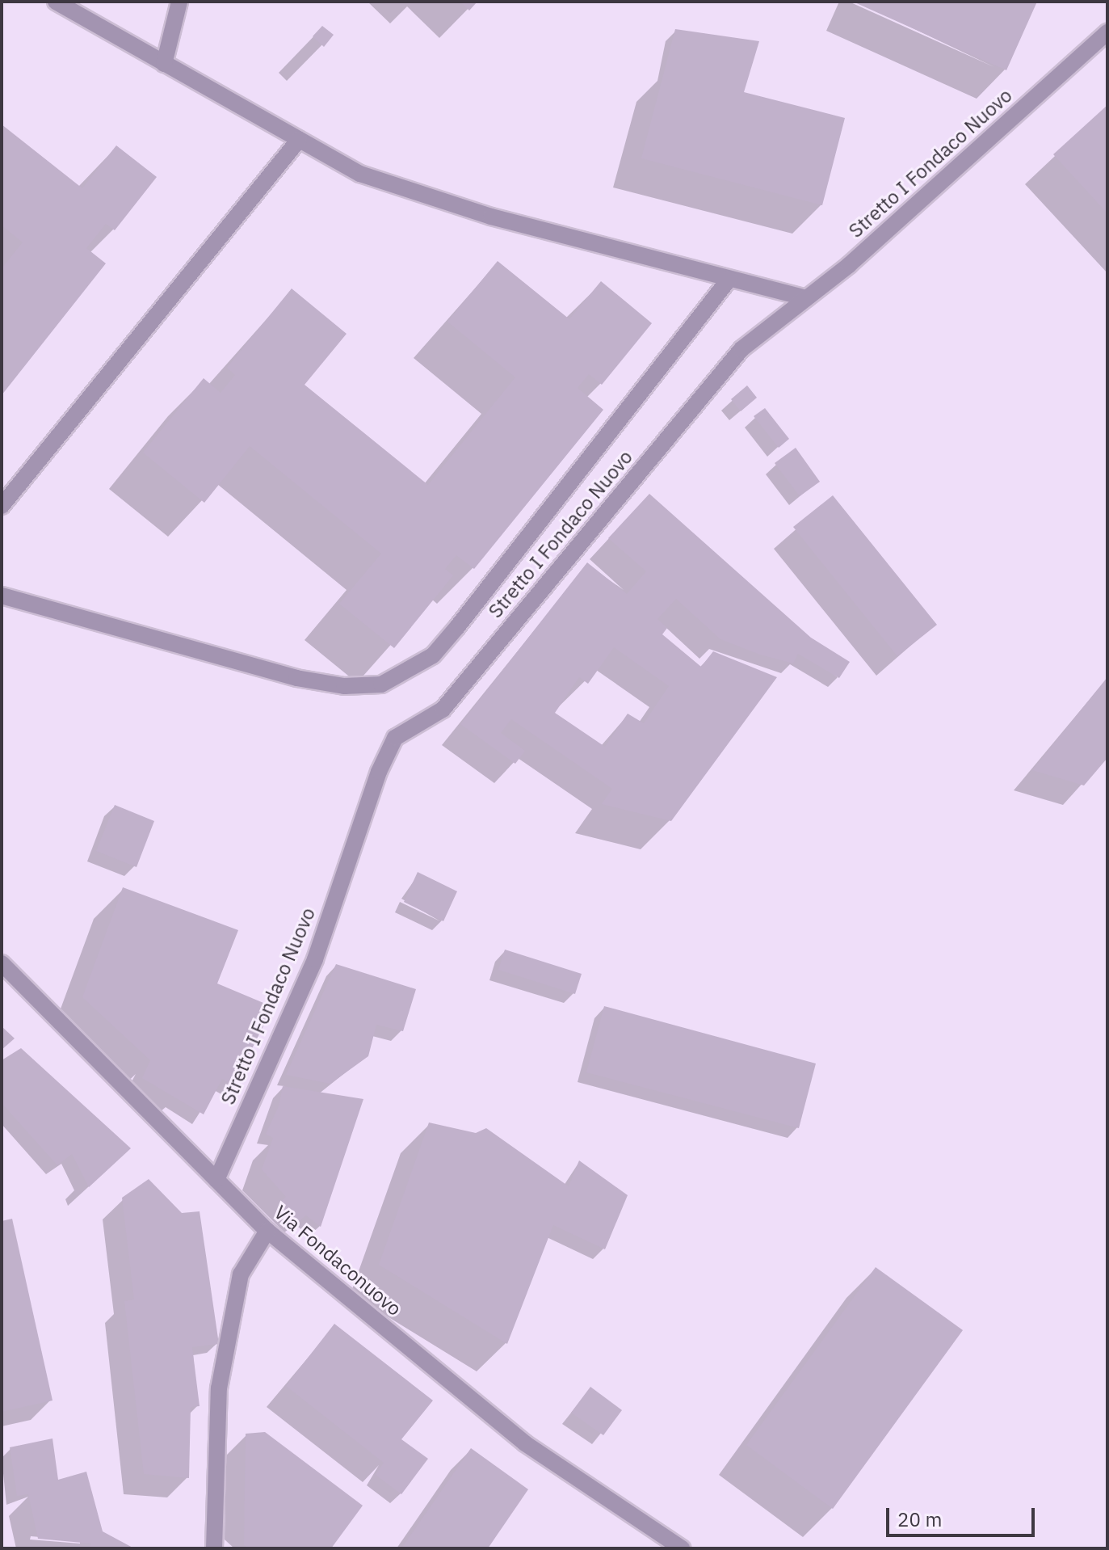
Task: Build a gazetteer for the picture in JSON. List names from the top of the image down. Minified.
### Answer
{"streets":{"street":["Stretto I Fondaco Nuovo","Via Fondaconuovo"]},"crossings":[["Stretto I Fondaco Nuovo","Via Fondaconuovo"]],"scale_bar":"20 m"}
